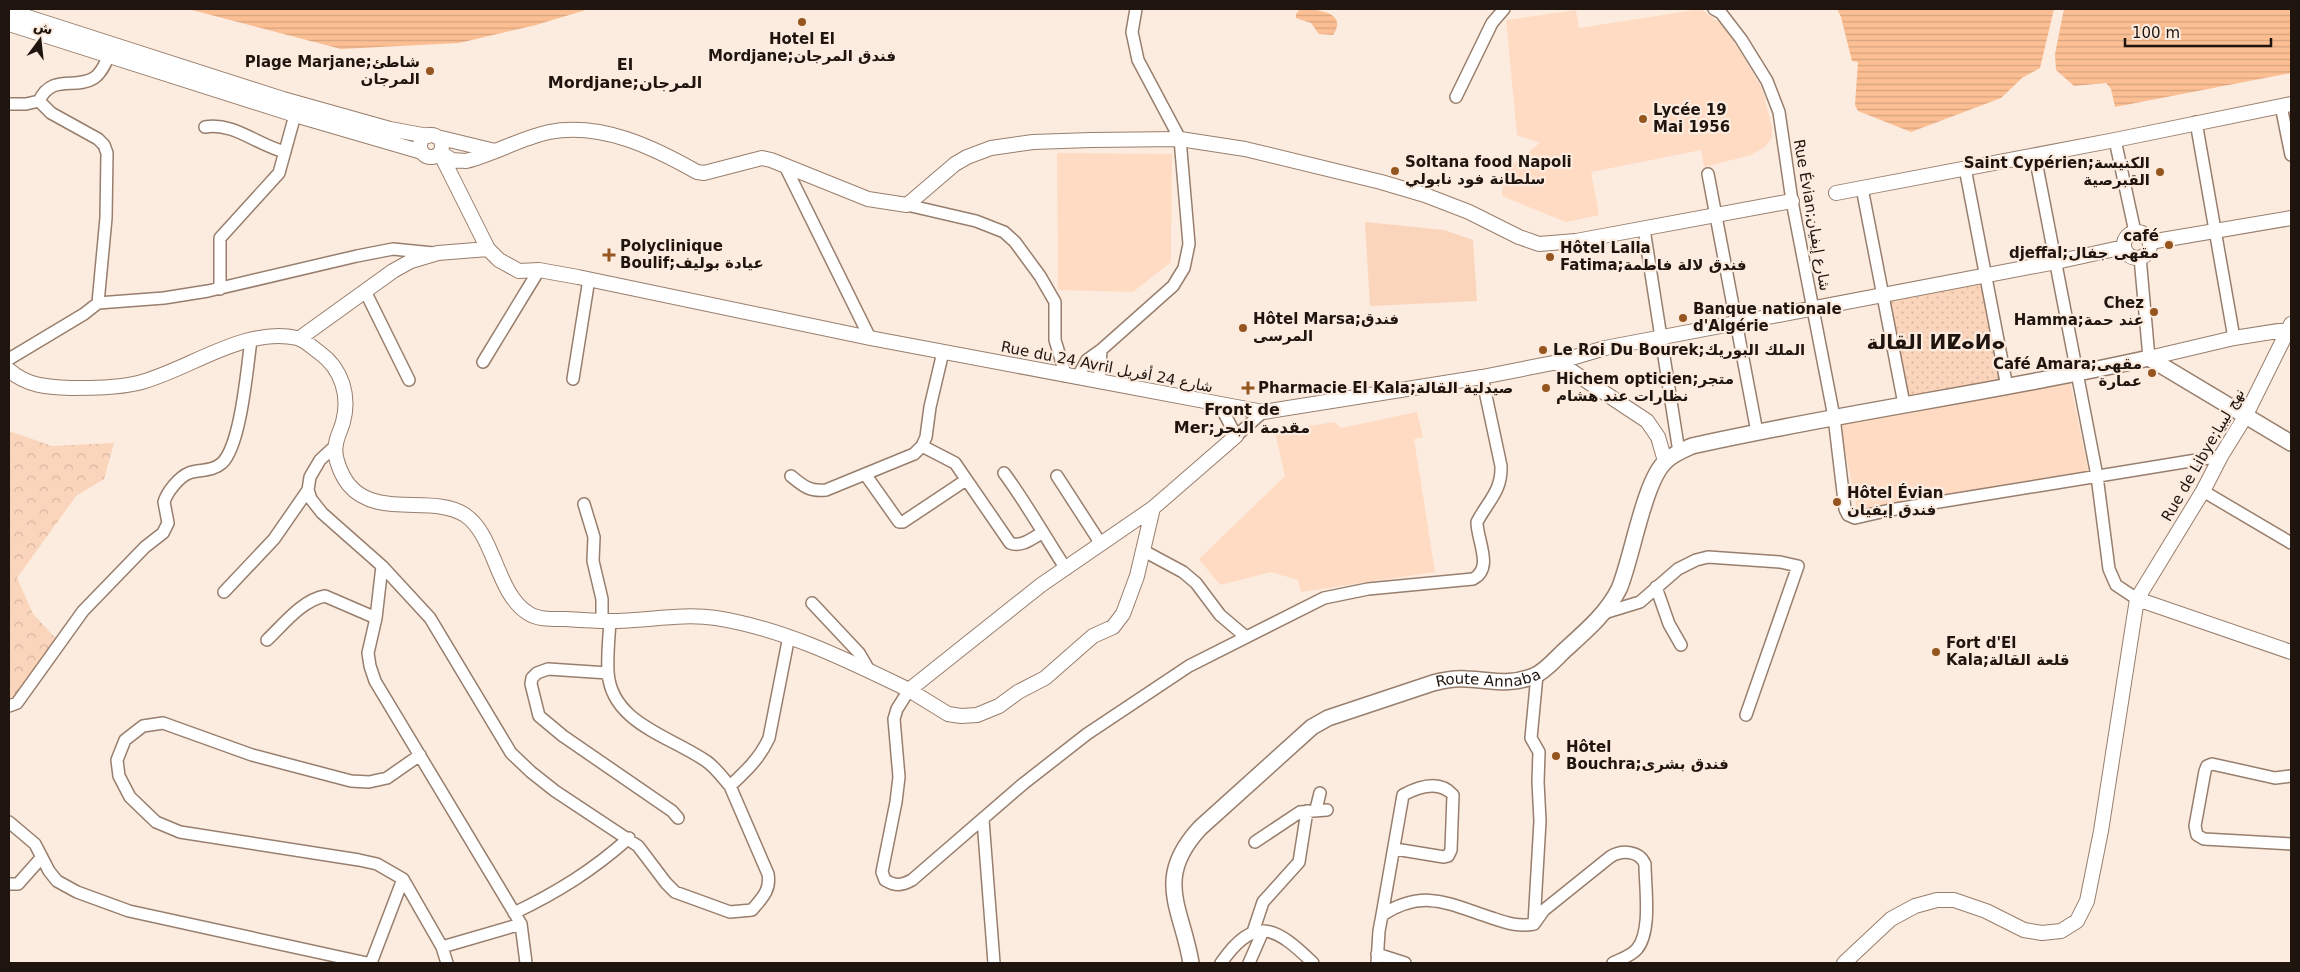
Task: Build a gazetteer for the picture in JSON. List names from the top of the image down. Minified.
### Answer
{"streets":{"main road":["Route Annaba"],"street":["Rue Évian;شارع إيفيان","Rue du 24 Avril شارع 24 أفريل","Rue de Libye;نهج ليبيا"]},"crossings":[["Rue Évian;شارع إيفيان","Rue du 24 Avril شارع 24 أفريل"],["Rue Évian;شارع إيفيان","Rue de Libye;نهج ليبيا"]],"districts":["El Mordjane;المرجان","القالة ⵍⵇⴰⵍⴰ","Front de Mer;مقدمة البحر"],"places":{"other":["Hotel El Mordjane;فندق المرجان","Plage Marjane;شاطئ المرجان","Lycée 19 Mai 1956","Soltana food Napoli سلطانة فود نابولي","Saint Cypérien;الكنيسة القبرصية","café djeffal;مقهى جفال","Hôtel Lalla Fatima;فندق لالة فاطمة","Chez Hamma;عند حمة","Banque nationale d'Algérie","Hôtel Marsa;فندق المرسى","Le Roi Du Bourek;الملك البوريك","Café Amara;مقهى عمارة","Hichem opticien;متجر نظارات عند هشام","Hôtel Évian فندق إيفيان","Fort d'El Kala;قلعة القالة","Hôtel Bouchra;فندق بشرى"],"health":["Polyclinique Boulif;عيادة بوليف","Pharmacie El Kala;صيدلية القالة"]},"scale_bar":"100 m","north":"top"}
